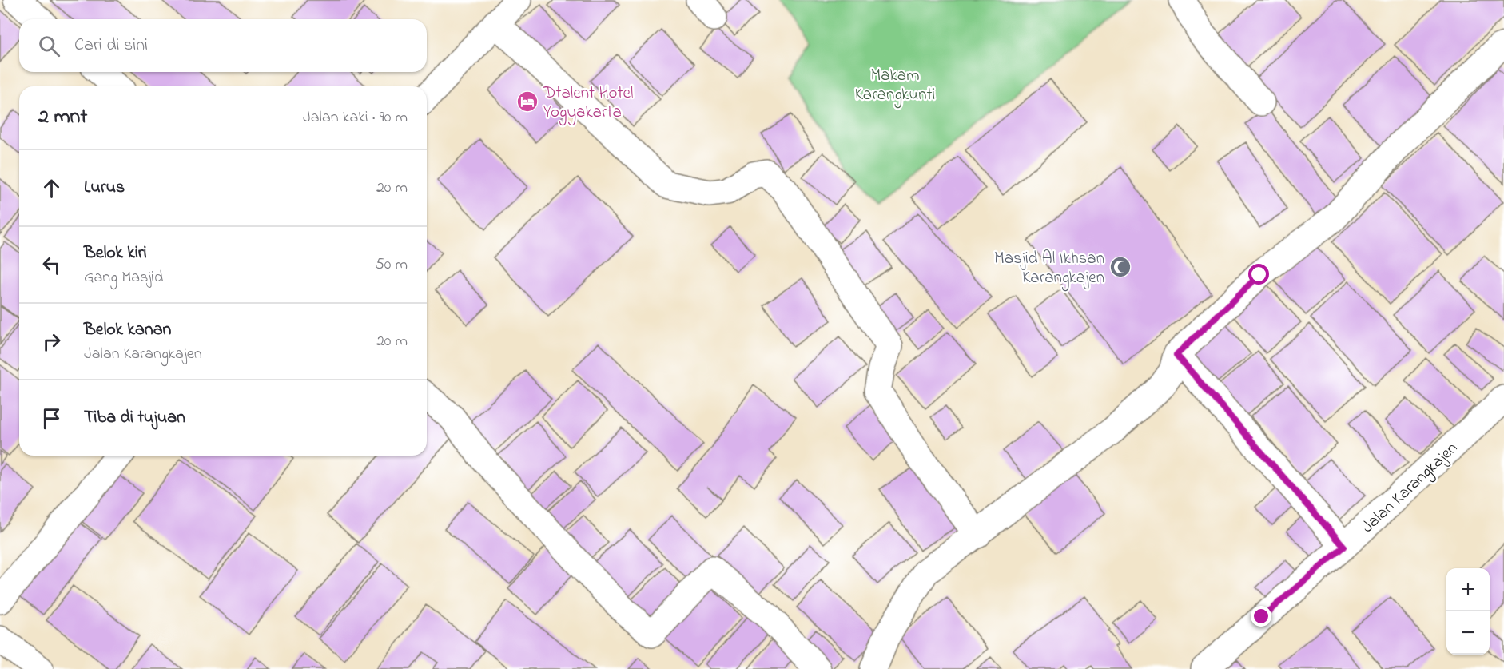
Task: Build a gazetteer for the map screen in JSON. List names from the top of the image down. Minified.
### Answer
{"streets":{"street":["Jalan Karangkajen"]},"parks":["Makam Karangkunti"],"places":{"hotel":["Dtalent Hotel Yogyakarta"],"mosque":["Masjid Al Ikhsan Karangkajen"]},"page":{"search":"Cari di sini","heading":["2 mnt","Jalan kaki · 90 m"],"list":[["Lurus","20 m"],["Belok kiri","Gang Masjid","50 m"],["Belok kanan","Jalan Karangkajen","20 m"],"Tiba di tujuan"],"map_buttons":["+","−"]}}
